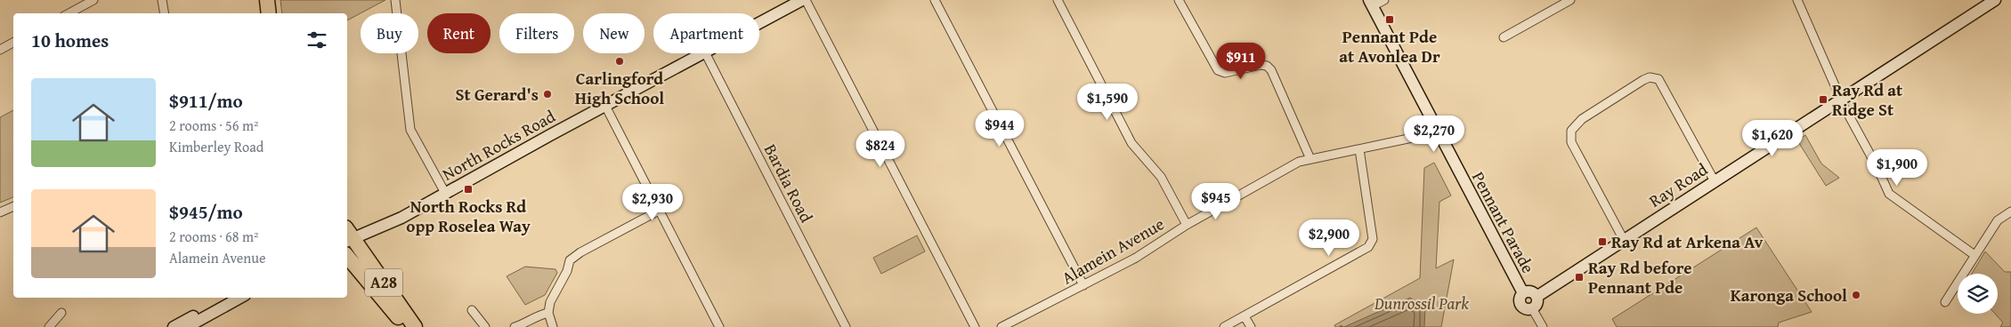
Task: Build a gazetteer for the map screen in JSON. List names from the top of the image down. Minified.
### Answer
{"streets":{"highway":["A28"],"street":["North Rocks Road","Bardia Road","Ray Road","Pennant Parade","Alamein Avenue"]},"crossings":[["North Rocks Road","A28"],["Ray Road","Pennant Parade"],["Pennant Parade","Alamein Avenue"]],"parks":["Dunrossil Park"],"places":{"transit":["Pennant Pde at Avonlea Dr","Ray Rd at Ridge St","North Rocks Rd opp Roselea Way","Ray Rd at Arkena Av","Ray Rd before Pennant Pde"],"other":["Carlingford High School","St Gerard's","Karonga School"]},"page":{"chip":["Buy","Rent","Filters","New","Apartment"],"heading":"10 homes","price":["$911","$1,590","$944","$2,270","$1,620","$824","$1,900","$945","$2,930","$2,900"],"list":[{"name":"$911/mo","note":"2 rooms · 56 m² · Kimberley Road"},{"name":"$945/mo","note":"2 rooms · 68 m² · Alamein Avenue"}]}}
